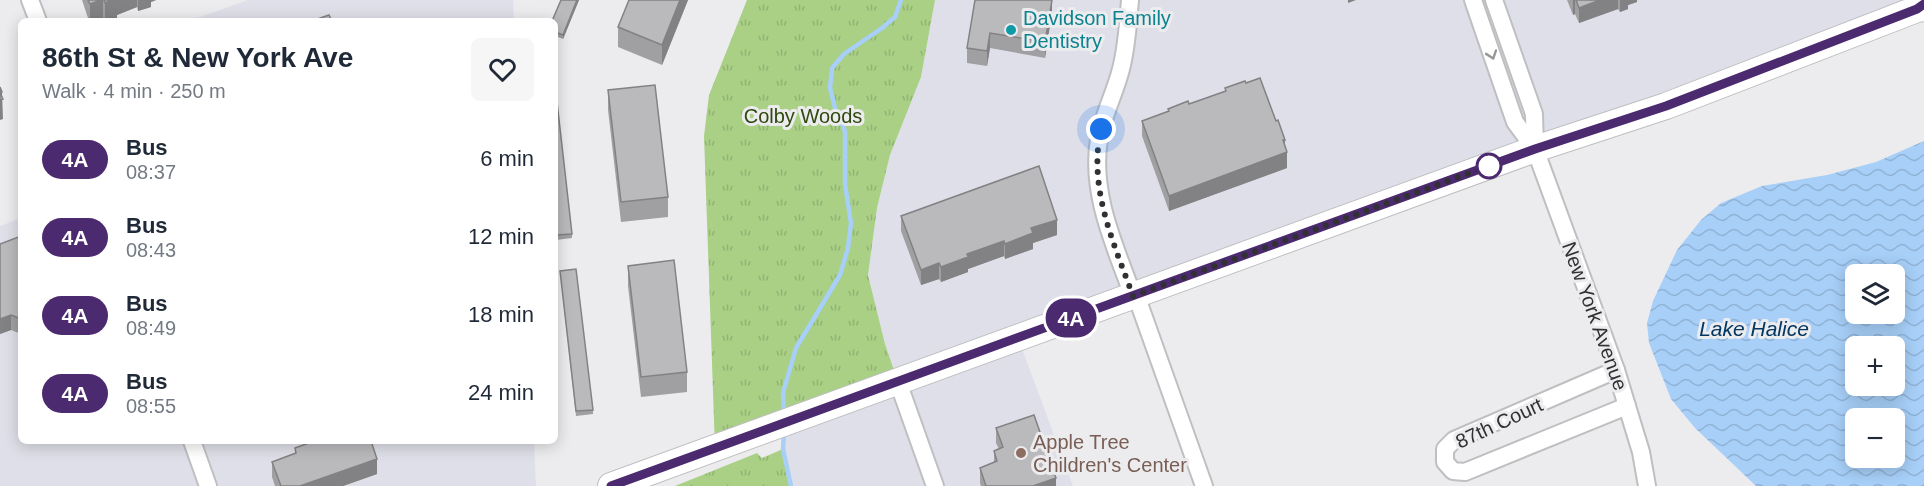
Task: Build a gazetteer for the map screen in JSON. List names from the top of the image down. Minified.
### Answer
{"streets":{"street":["New York Avenue","87th Court"]},"crossings":[["New York Avenue","87th Court"]],"water":["Lake Halice"],"parks":["Colby Woods"],"places":["Davidson Family Dentistry","Apple Tree Children's Center"],"lines":["bus line 4A"],"page":{"on_map":"4A","heading":["86th St & New York Ave","Walk · 4 min · 250 m"],"list":[{"mark":"4A","name":"Bus","note":"08:37","value":"6 min"},{"mark":"4A","name":"Bus","note":"08:43","value":"12 min"},{"mark":"4A","name":"Bus","note":"08:49","value":"18 min"},{"mark":"4A","name":"Bus","note":"08:55","value":"24 min"}],"map_buttons":["+","−"]}}
